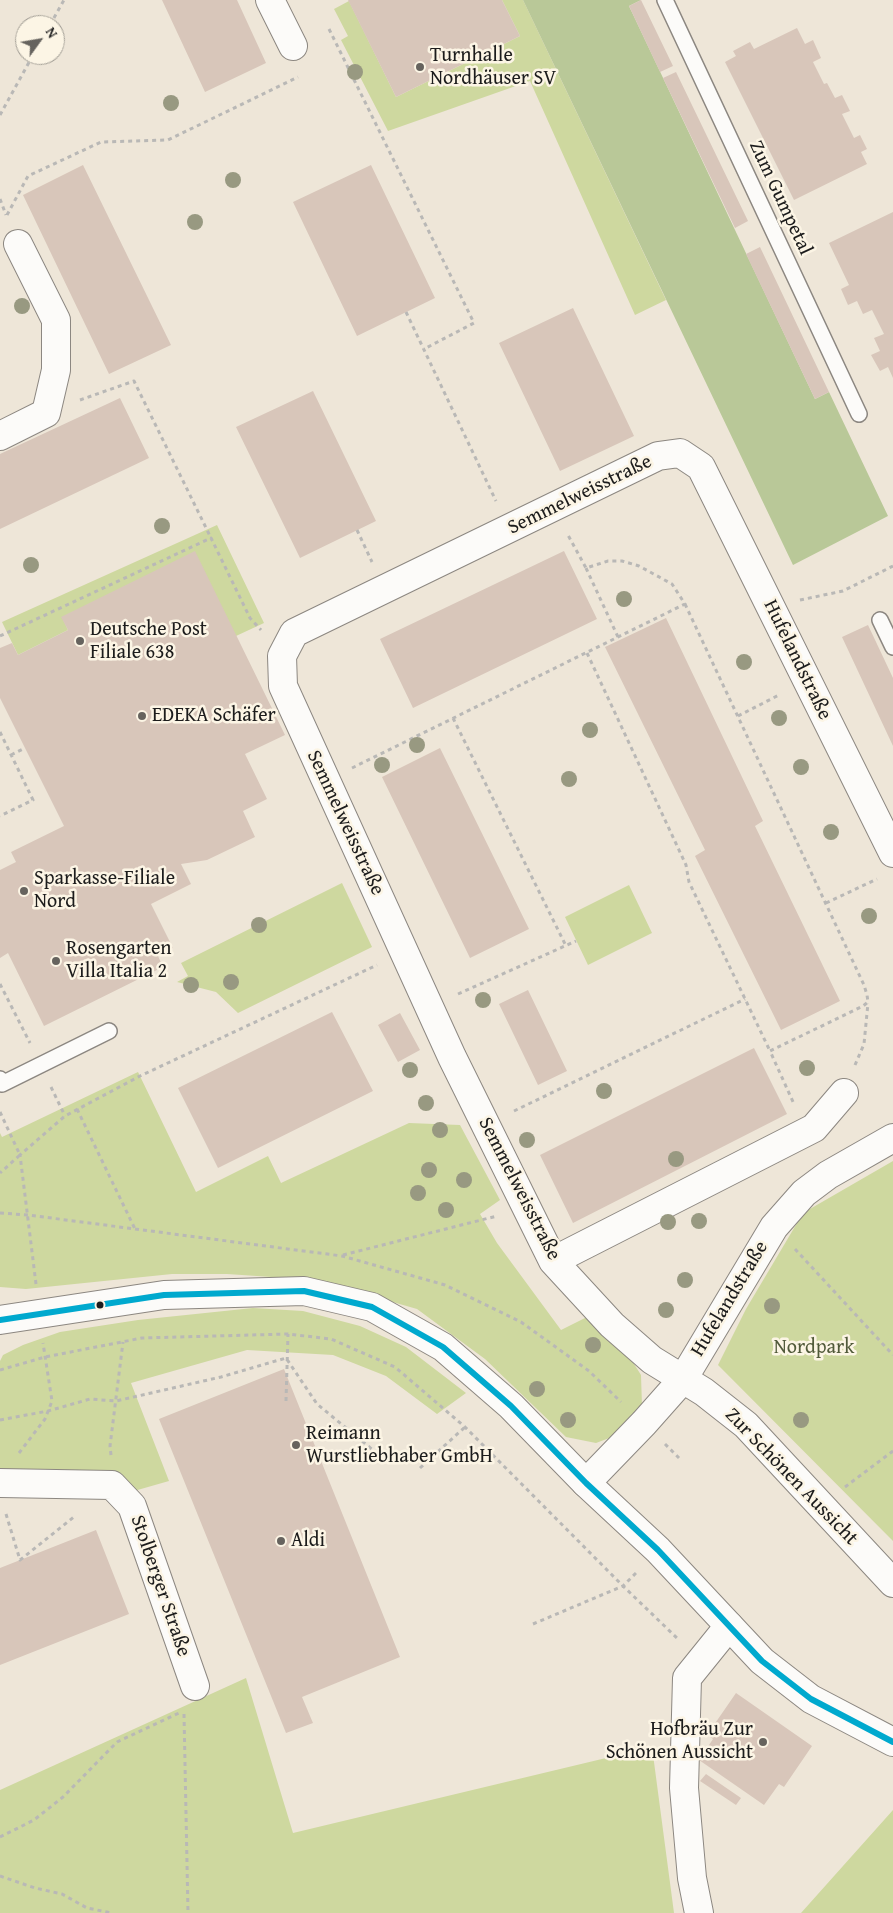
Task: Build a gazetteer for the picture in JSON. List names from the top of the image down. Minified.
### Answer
{"streets":{"street":["Semmelweisstraße","Hufelandstraße","Zur Schönen Aussicht","Stolberger Straße"],"lane":["Zum Gumpetal"]},"crossings":[["Semmelweisstraße","Hufelandstraße"],["Semmelweisstraße","Zur Schönen Aussicht"],["Hufelandstraße","Zur Schönen Aussicht"]],"parks":["Nordpark"],"places":["Turnhalle Nordhäuser SV","Deutsche Post Filiale 638","EDEKA Schäfer","Sparkasse-Filiale Nord","Rosengarten Villa Italia 2","Reimann Wurstliebhaber GmbH","Aldi","Hofbräu Zur Schönen Aussicht"],"north":"top right"}
